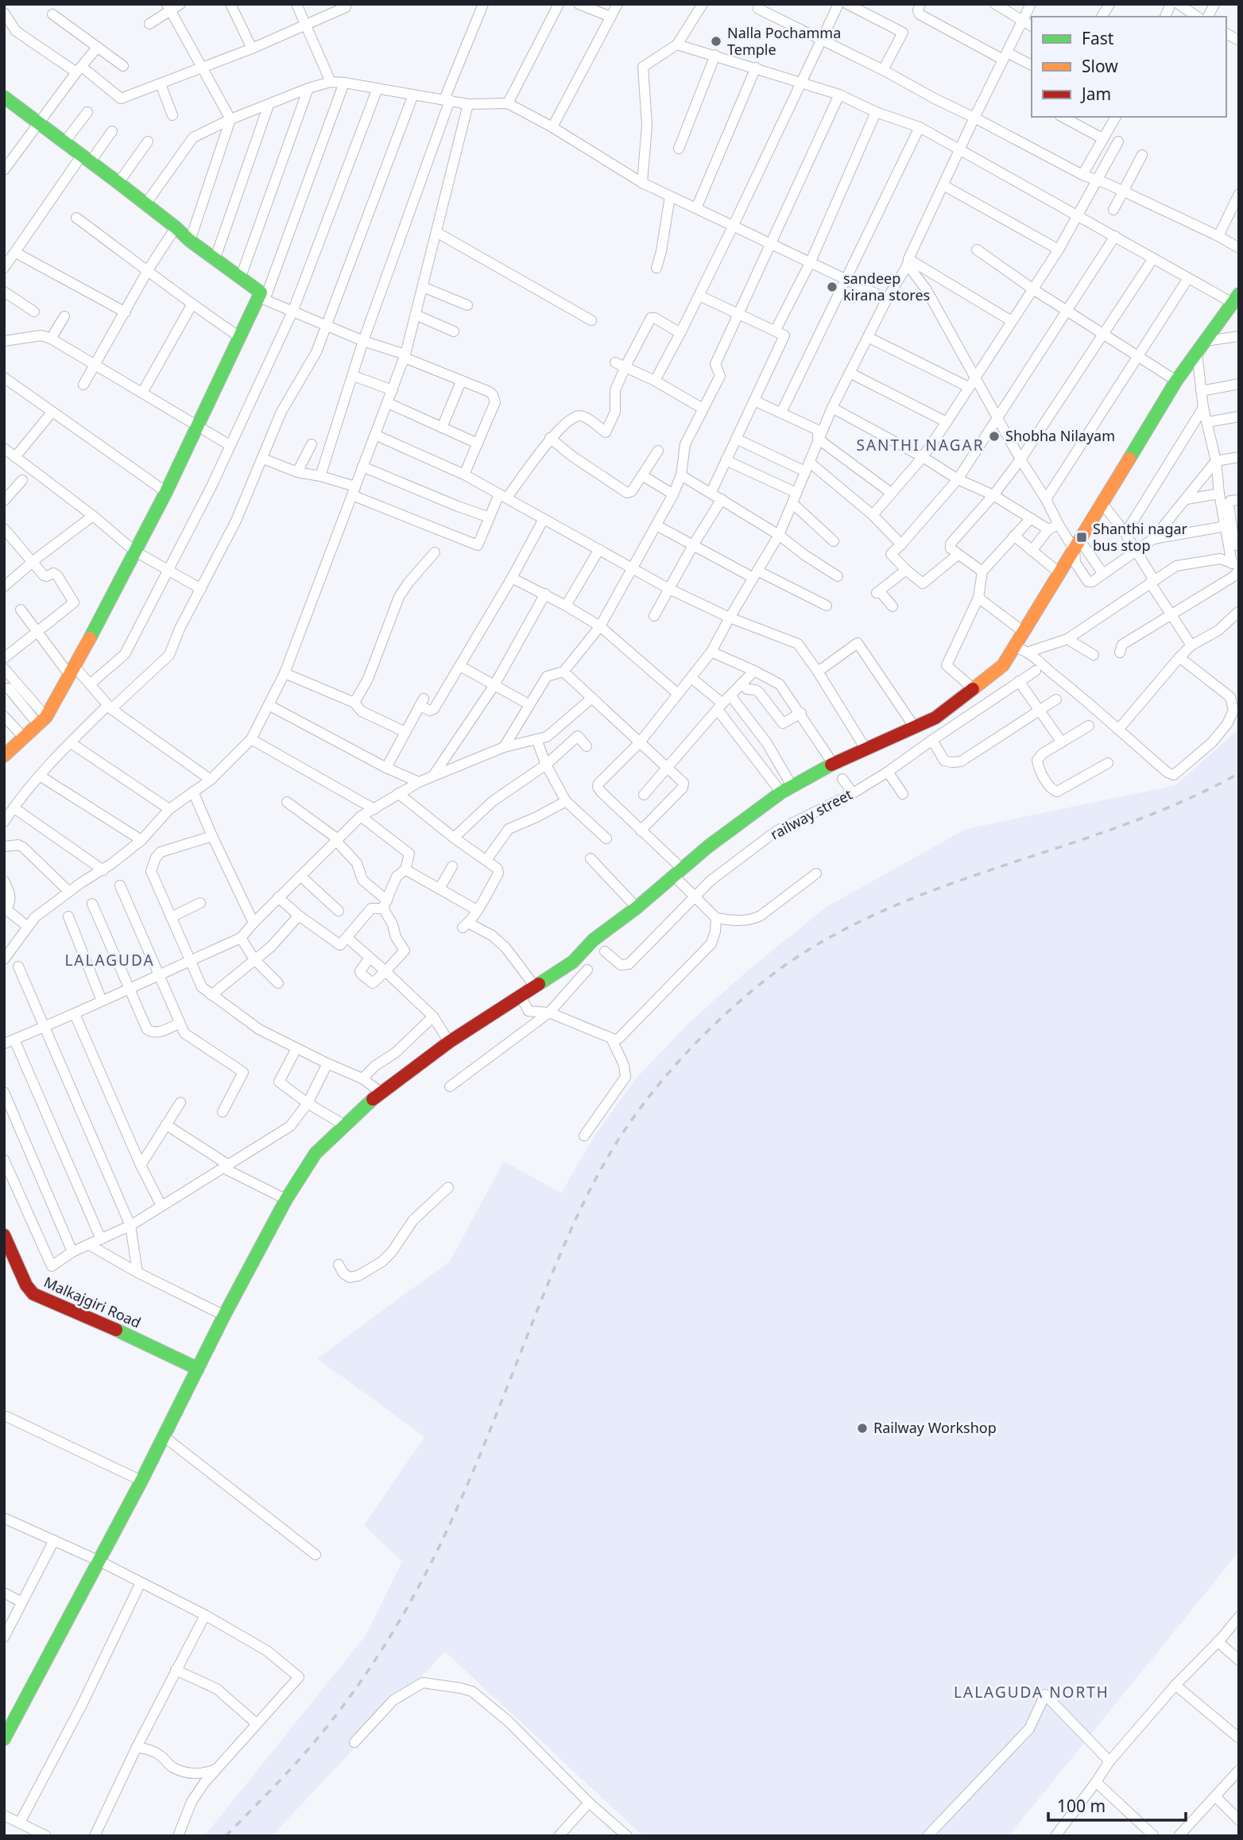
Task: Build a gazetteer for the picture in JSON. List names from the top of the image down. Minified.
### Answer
{"streets":{"main road":["Malkajgiri Road"],"street":["railway street"]},"districts":["SANTHI NAGAR","LALAGUDA","LALAGUDA NORTH"],"places":{"other":["Nalla Pochamma Temple","sandeep kirana stores","Shobha Nilayam","Railway Workshop"],"transit":["Shanthi nagar bus stop"]},"legend":["Fast","Slow","Jam"],"scale_bar":"100 m"}
